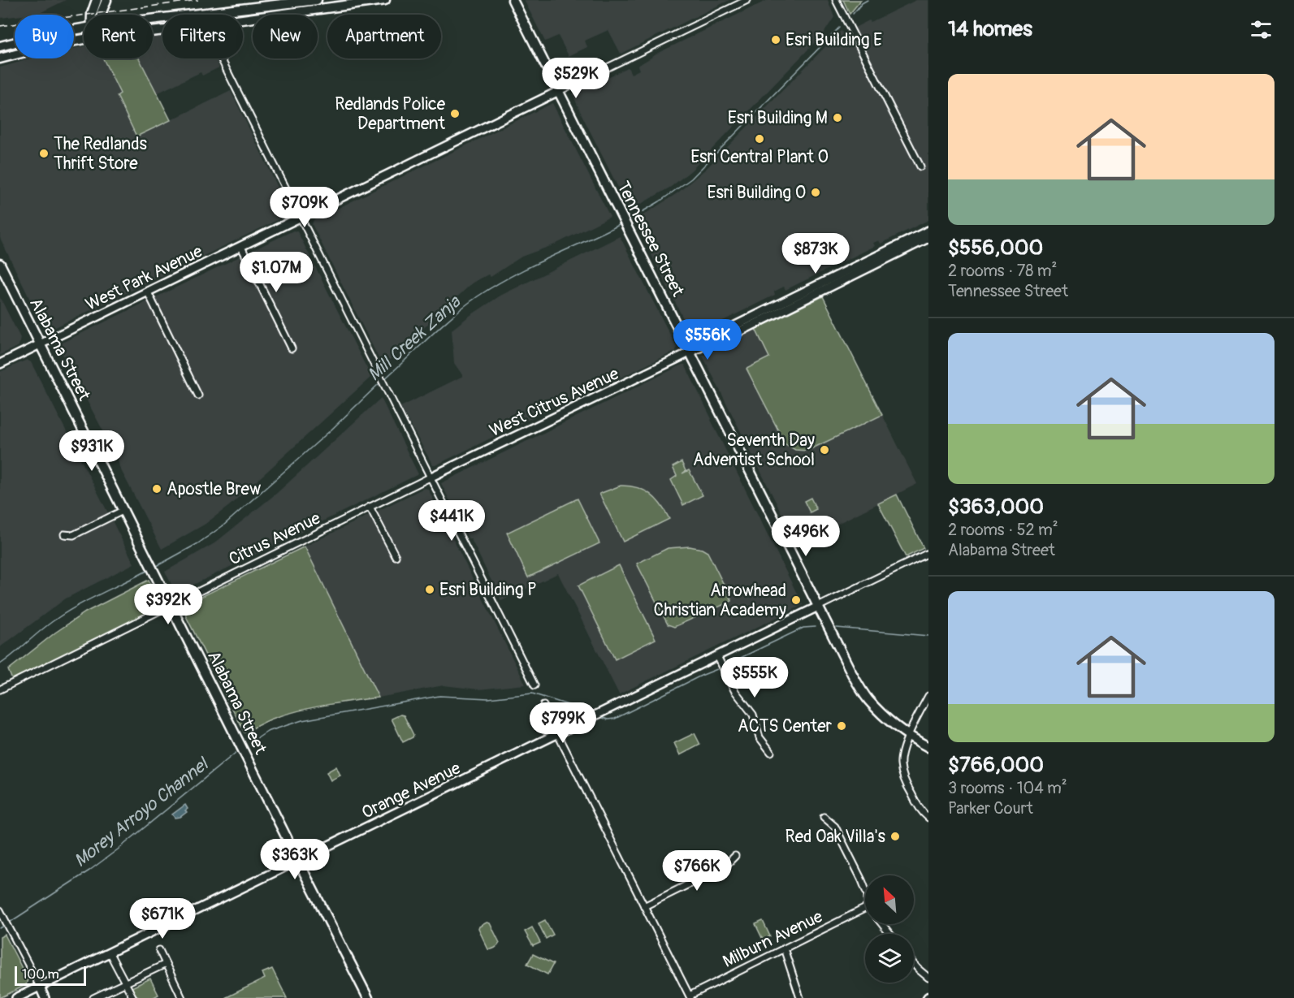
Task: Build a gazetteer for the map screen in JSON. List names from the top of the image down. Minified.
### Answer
{"streets":{"main road":["Tennessee Street","Alabama Street"],"street":["West Park Avenue","West Citrus Avenue","Citrus Avenue","Orange Avenue","Milburn Avenue"]},"crossings":[["Tennessee Street","West Park Avenue"],["Tennessee Street","West Citrus Avenue"],["Tennessee Street","Orange Avenue"],["West Park Avenue","Alabama Street"],["Alabama Street","Citrus Avenue"],["Alabama Street","Orange Avenue"],["West Citrus Avenue","Citrus Avenue"]],"water":["Mill Creek Zanja","Morey Arroyo Channel"],"places":["Esri Building E","Redlands Police Department","Esri Building M","Esri Central Plant O","The Redlands Thrift Store","Esri Building O","Seventh Day Adventist School","Apostle Brew","Esri Building P","Arrowhead Christian Academy","ACTS Center","Red Oak Villa's"],"scale_bar":"100 m","north":"top left","page":{"heading":"14 homes","chip":["Buy","Rent","Filters","New","Apartment"],"price":["$529K","$709K","$873K","$1.07M","$556K","$931K","$441K","$496K","$392K","$555K","$799K","$363K","$766K","$671K"],"list":[{"name":"$556,000","note":"2 rooms · 78 m² · Tennessee Street"},{"name":"$363,000","note":"2 rooms · 52 m² · Alabama Street"},{"name":"$766,000","note":"3 rooms · 104 m² · Parker Court"}],"scale":"100 m"}}
